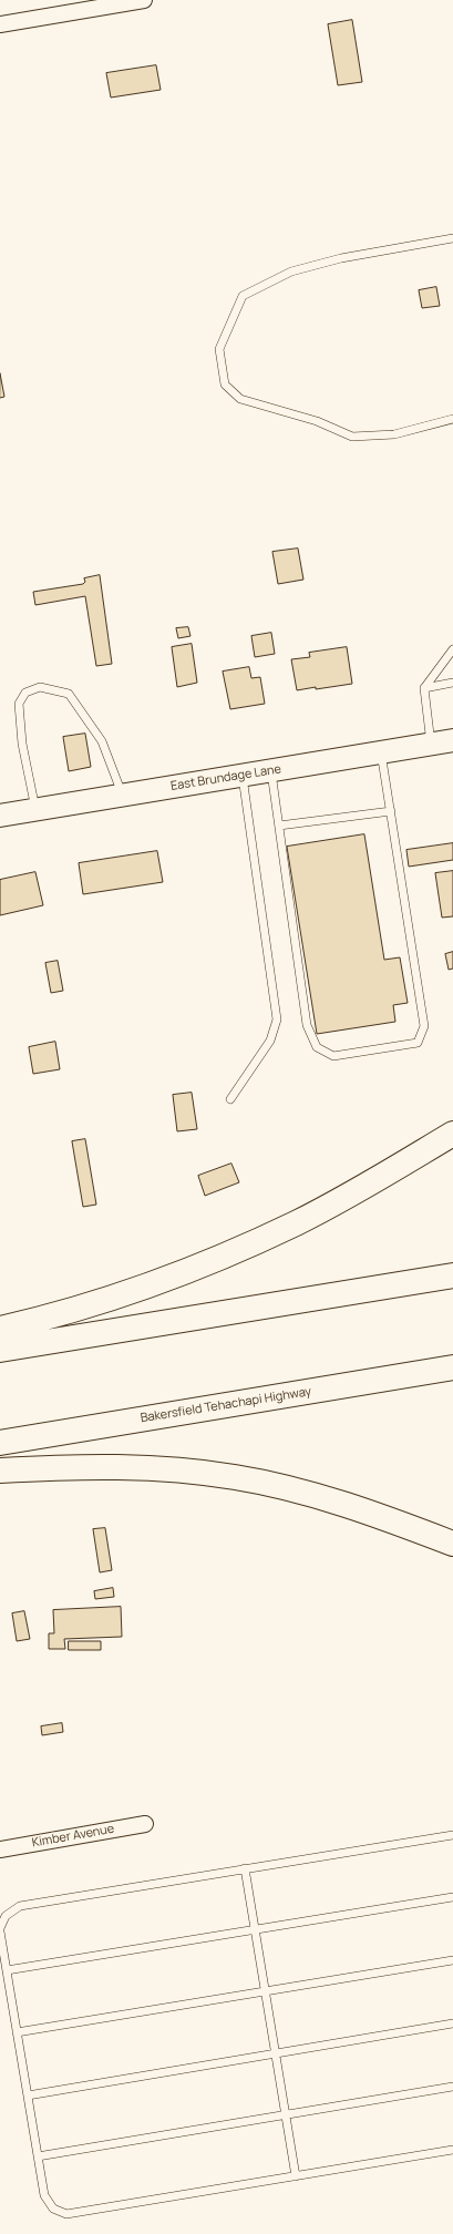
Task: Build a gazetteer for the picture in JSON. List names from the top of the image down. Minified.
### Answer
{"streets":{"highway":["Bakersfield Tehachapi Highway"],"main road":["East Brundage Lane"],"street":["Kimber Avenue"]}}
